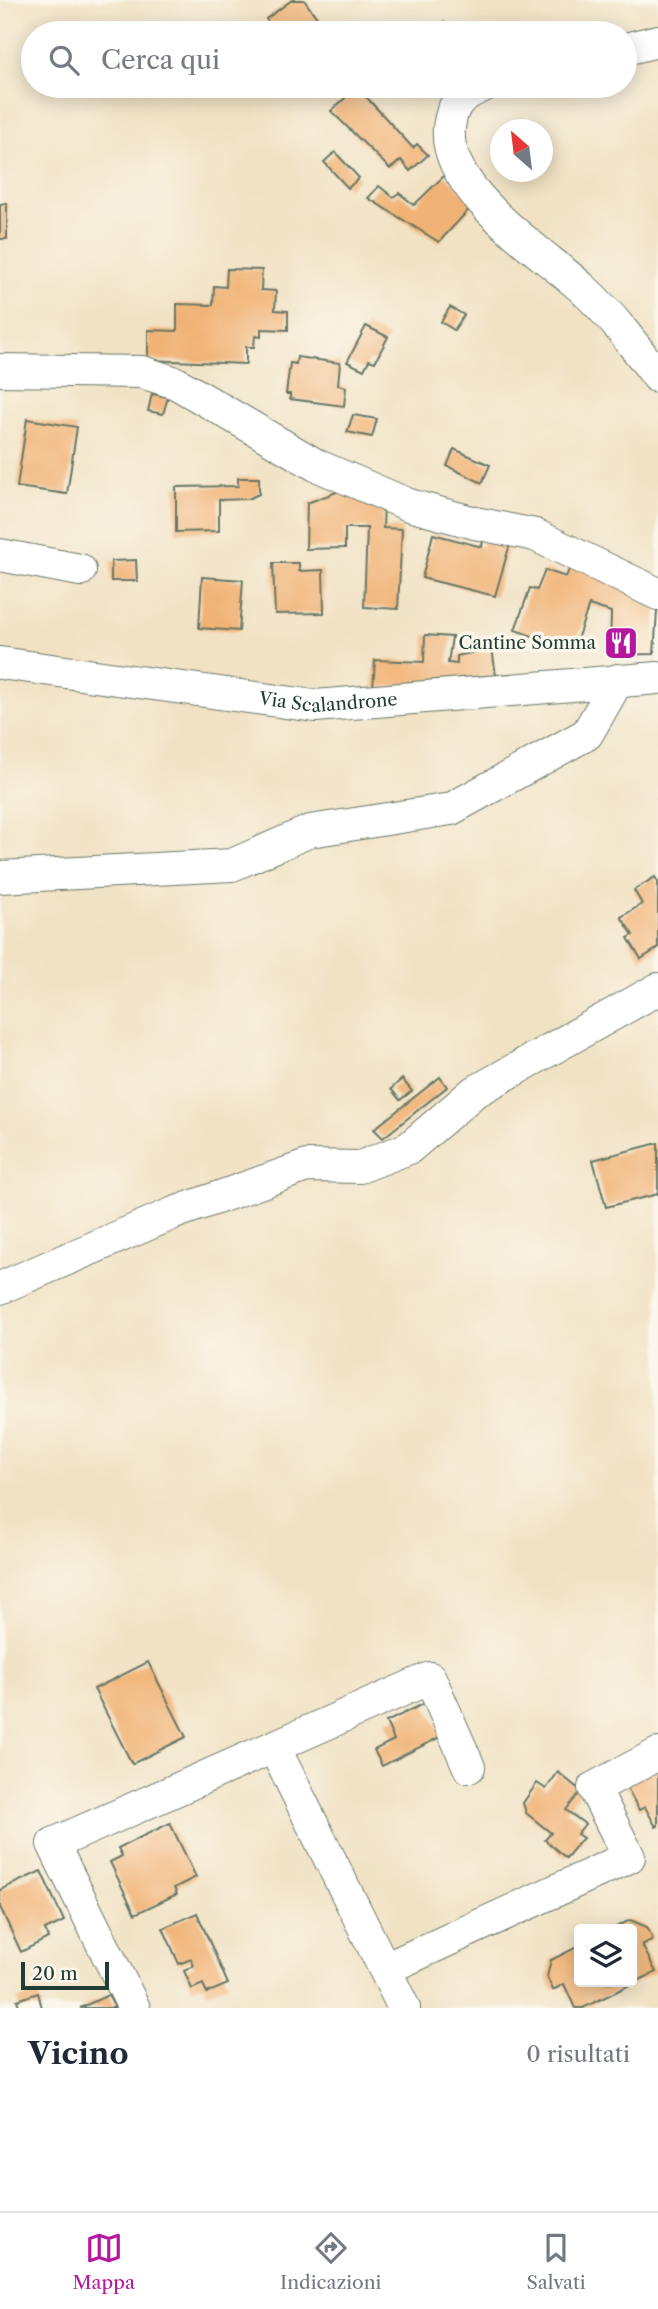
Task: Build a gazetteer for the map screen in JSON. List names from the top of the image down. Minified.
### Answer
{"streets":{"street":["Via Scalandrone"]},"places":{"restaurant":["Cantine Somma"]},"scale_bar":"20 m","north":"top left","page":{"search":"Cerca qui","scale":"20 m","heading":["Vicino","0 risultati"],"nav":["Mappa","Indicazioni","Salvati"]}}
